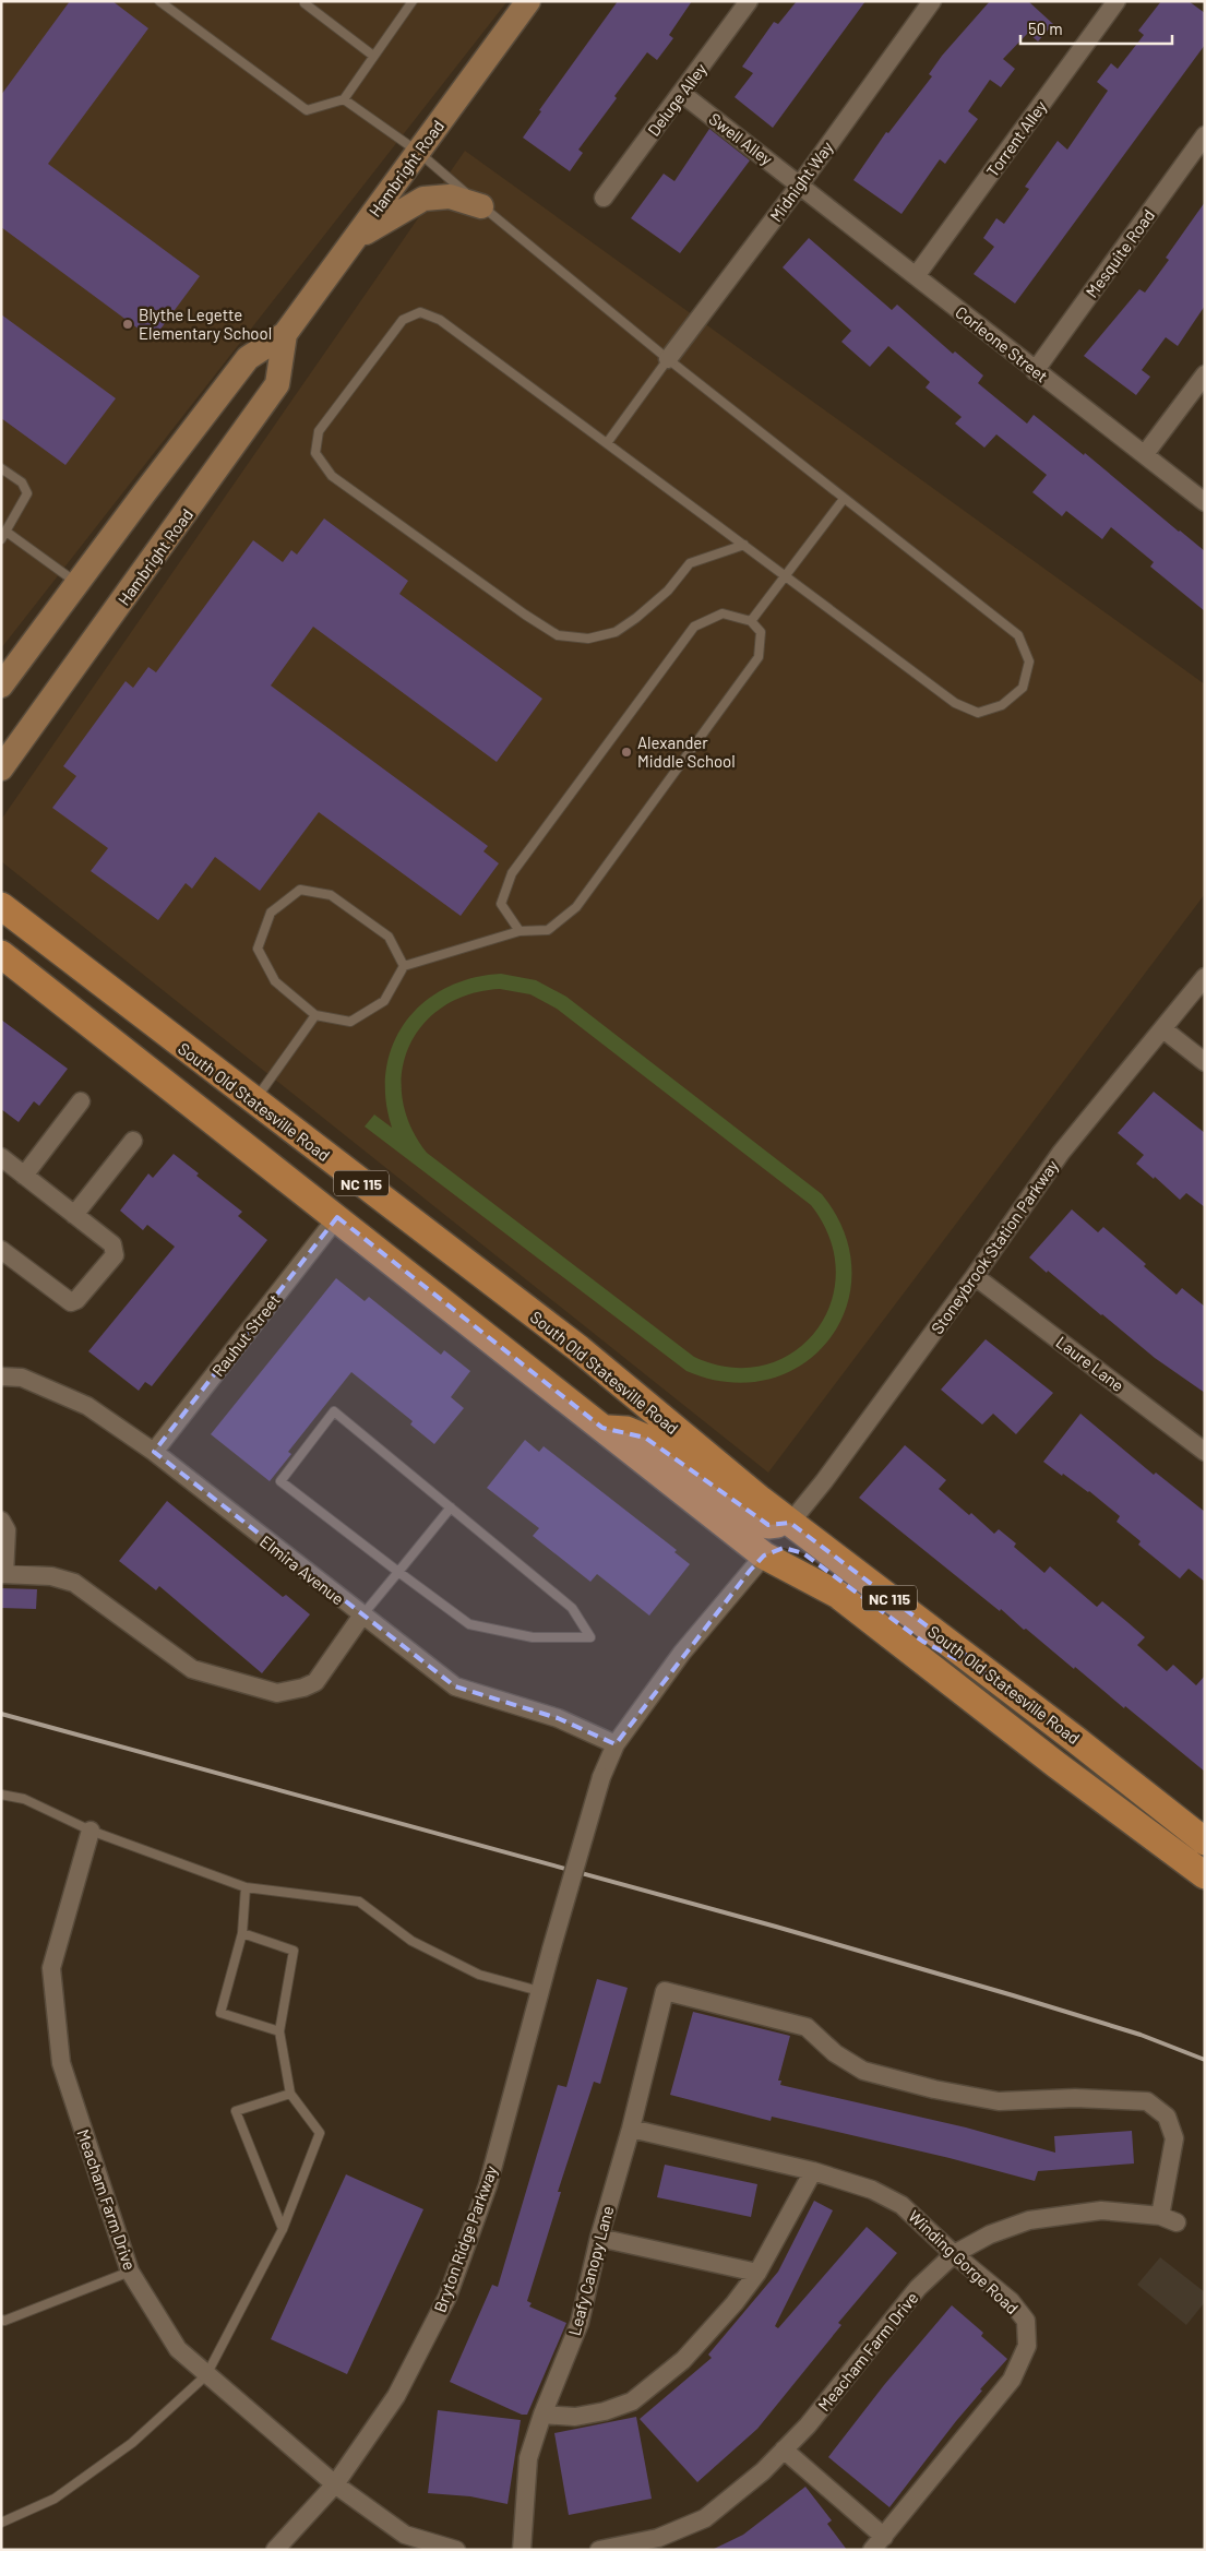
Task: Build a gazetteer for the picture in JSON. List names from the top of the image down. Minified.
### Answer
{"streets":{"main road":["Hambright Road","South Old Statesville Road","NC 115"],"street":["Deluge Alley","Swell Alley","Torrent Alley","Midnight Way","Mesquite Road","Corleone Street","Stoneybrook Station Parkway","Rauhut Street","Laure Lane","Elmira Avenue","Meacham Farm Drive","Bryton Ridge Parkway","Winding Gorge Road","Leafy Canopy Lane"]},"crossings":[["Deluge Alley","Swell Alley"],["Swell Alley","Midnight Way"],["Swell Alley","Corleone Street"],["Torrent Alley","Corleone Street"],["Midnight Way","Corleone Street"],["Mesquite Road","Corleone Street"],["South Old Statesville Road","Stoneybrook Station Parkway"],["South Old Statesville Road","Rauhut Street"],["South Old Statesville Road","Bryton Ridge Parkway"],["Stoneybrook Station Parkway","Laure Lane"],["Rauhut Street","Elmira Avenue"],["Elmira Avenue","Bryton Ridge Parkway"],["Meacham Farm Drive","Bryton Ridge Parkway"],["Meacham Farm Drive","Winding Gorge Road"],["Meacham Farm Drive","Leafy Canopy Lane"],["Winding Gorge Road","Leafy Canopy Lane"]],"places":["Blythe Legette Elementary School","Alexander Middle School"],"scale_bar":"50 m"}
